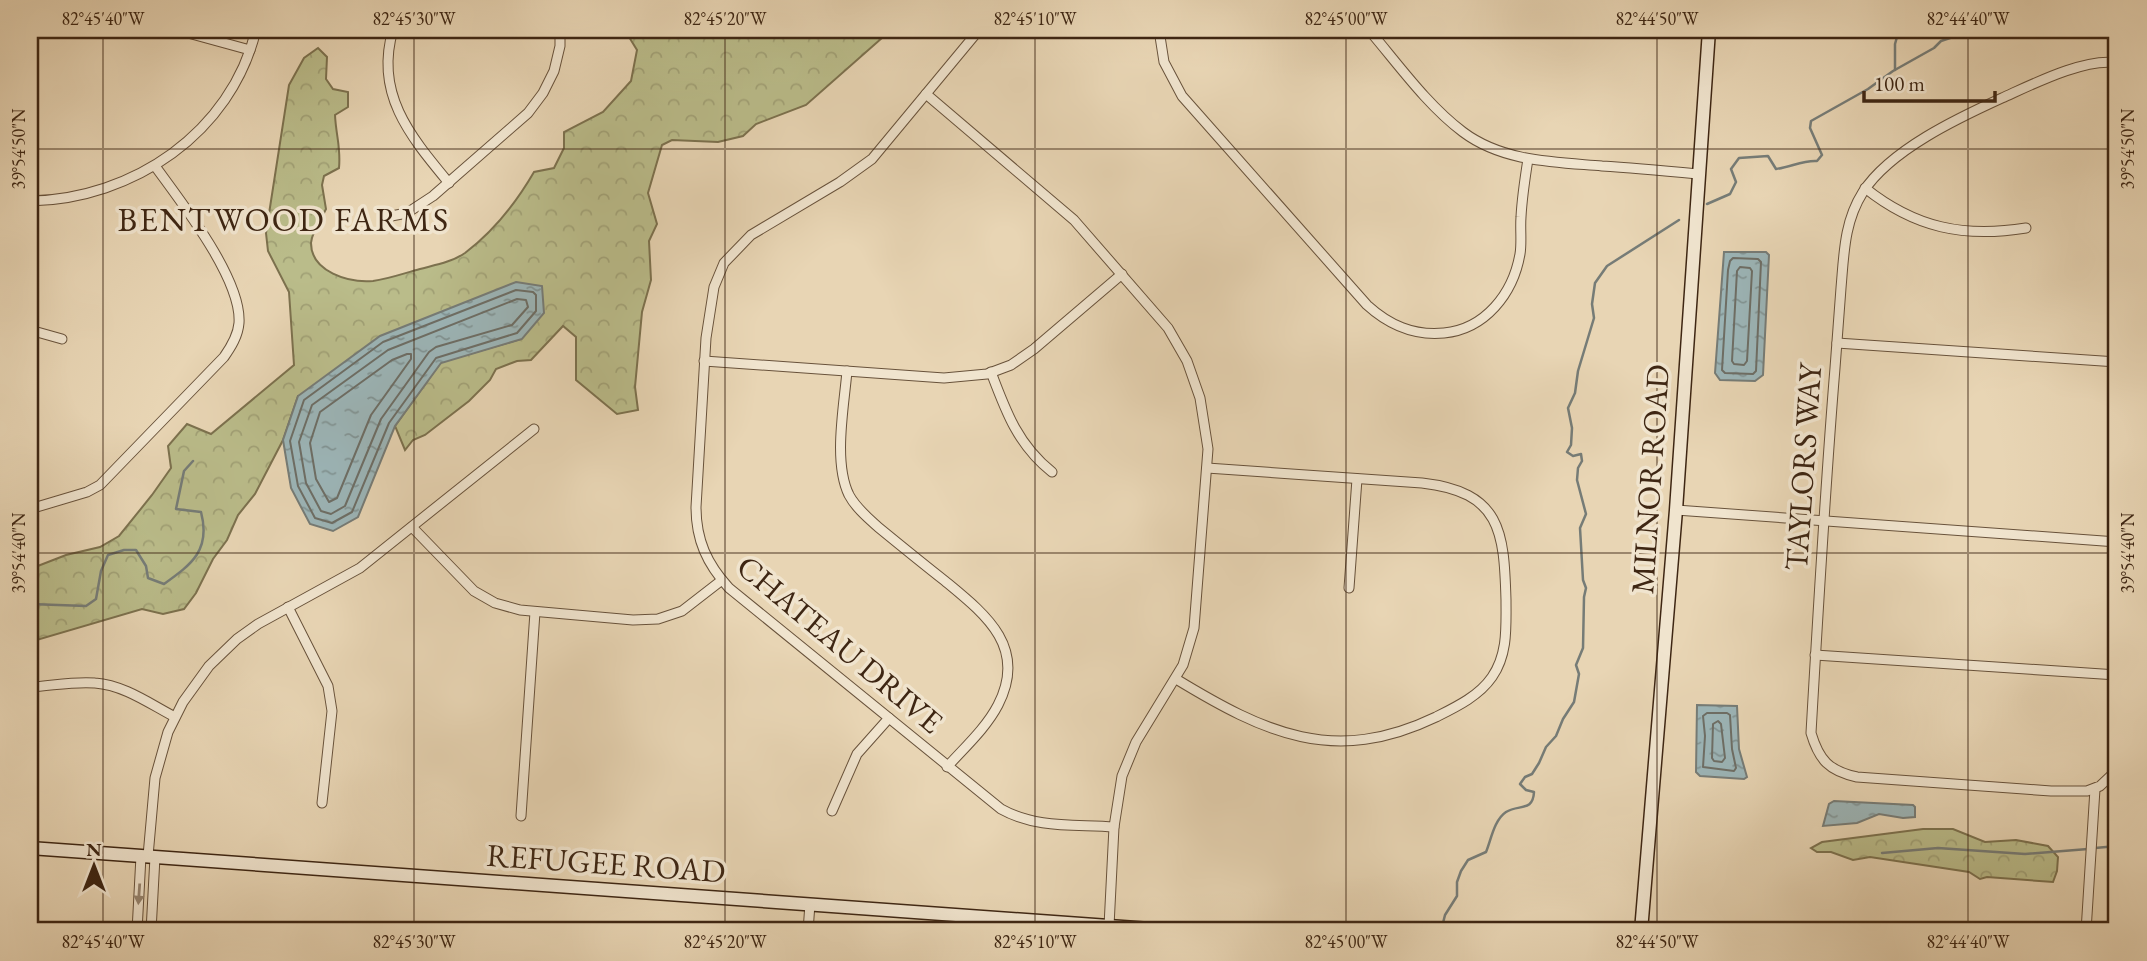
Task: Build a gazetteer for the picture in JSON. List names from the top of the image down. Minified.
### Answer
{"streets":{"main road":["MILNOR ROAD","REFUGEE ROAD"],"street":["TAYLORS WAY","CHATEAU DRIVE"]},"districts":["BENTWOOD FARMS"],"scale_bar":"100 m","north":"top","coordinates":["82°45'40\"W","82°45'30\"W","82°45'20\"W","82°45'10\"W","82°45'00\"W","82°44'50\"W","82°44'40\"W","39°54'50\"N","39°54'40\"N"]}
